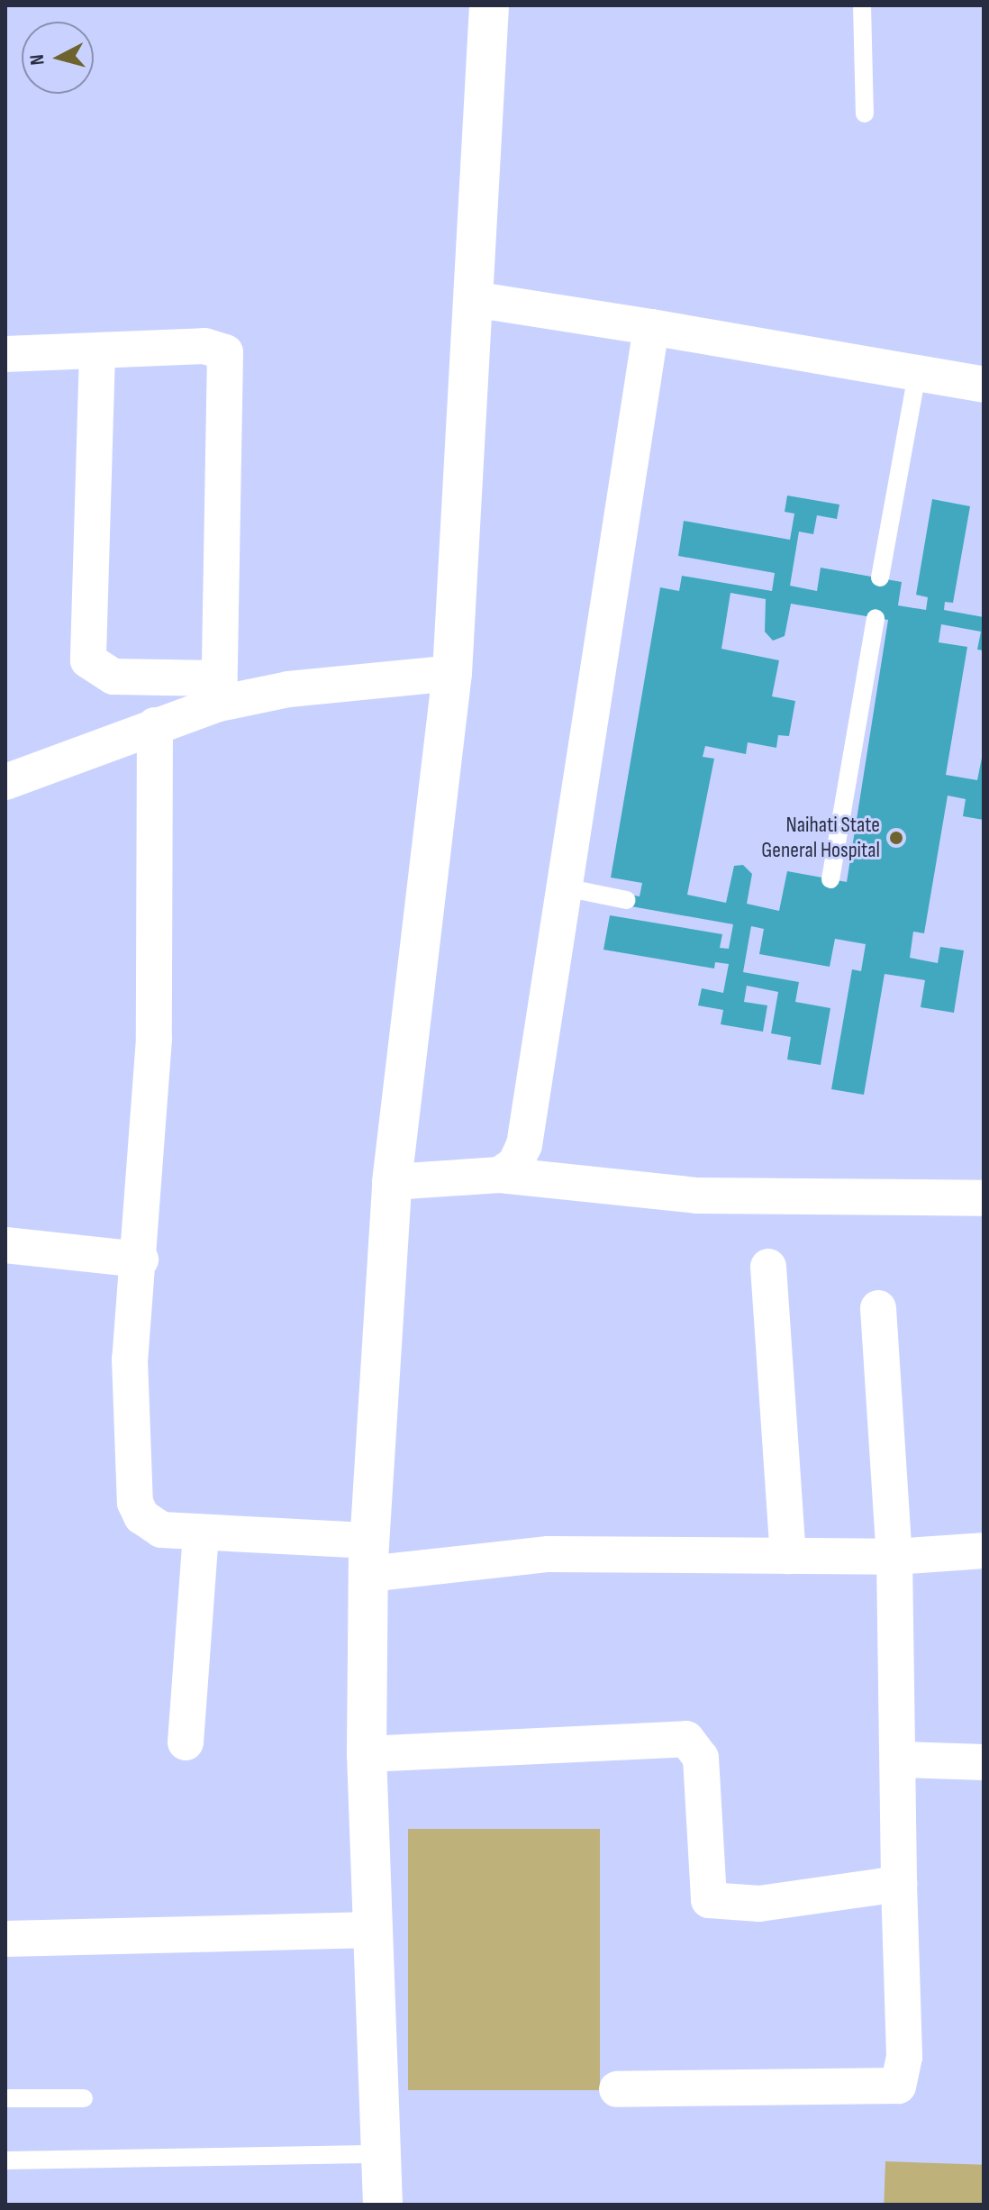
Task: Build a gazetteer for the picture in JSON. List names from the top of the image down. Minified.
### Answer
{"places":["Naihati State General Hospital"],"north":"left"}
